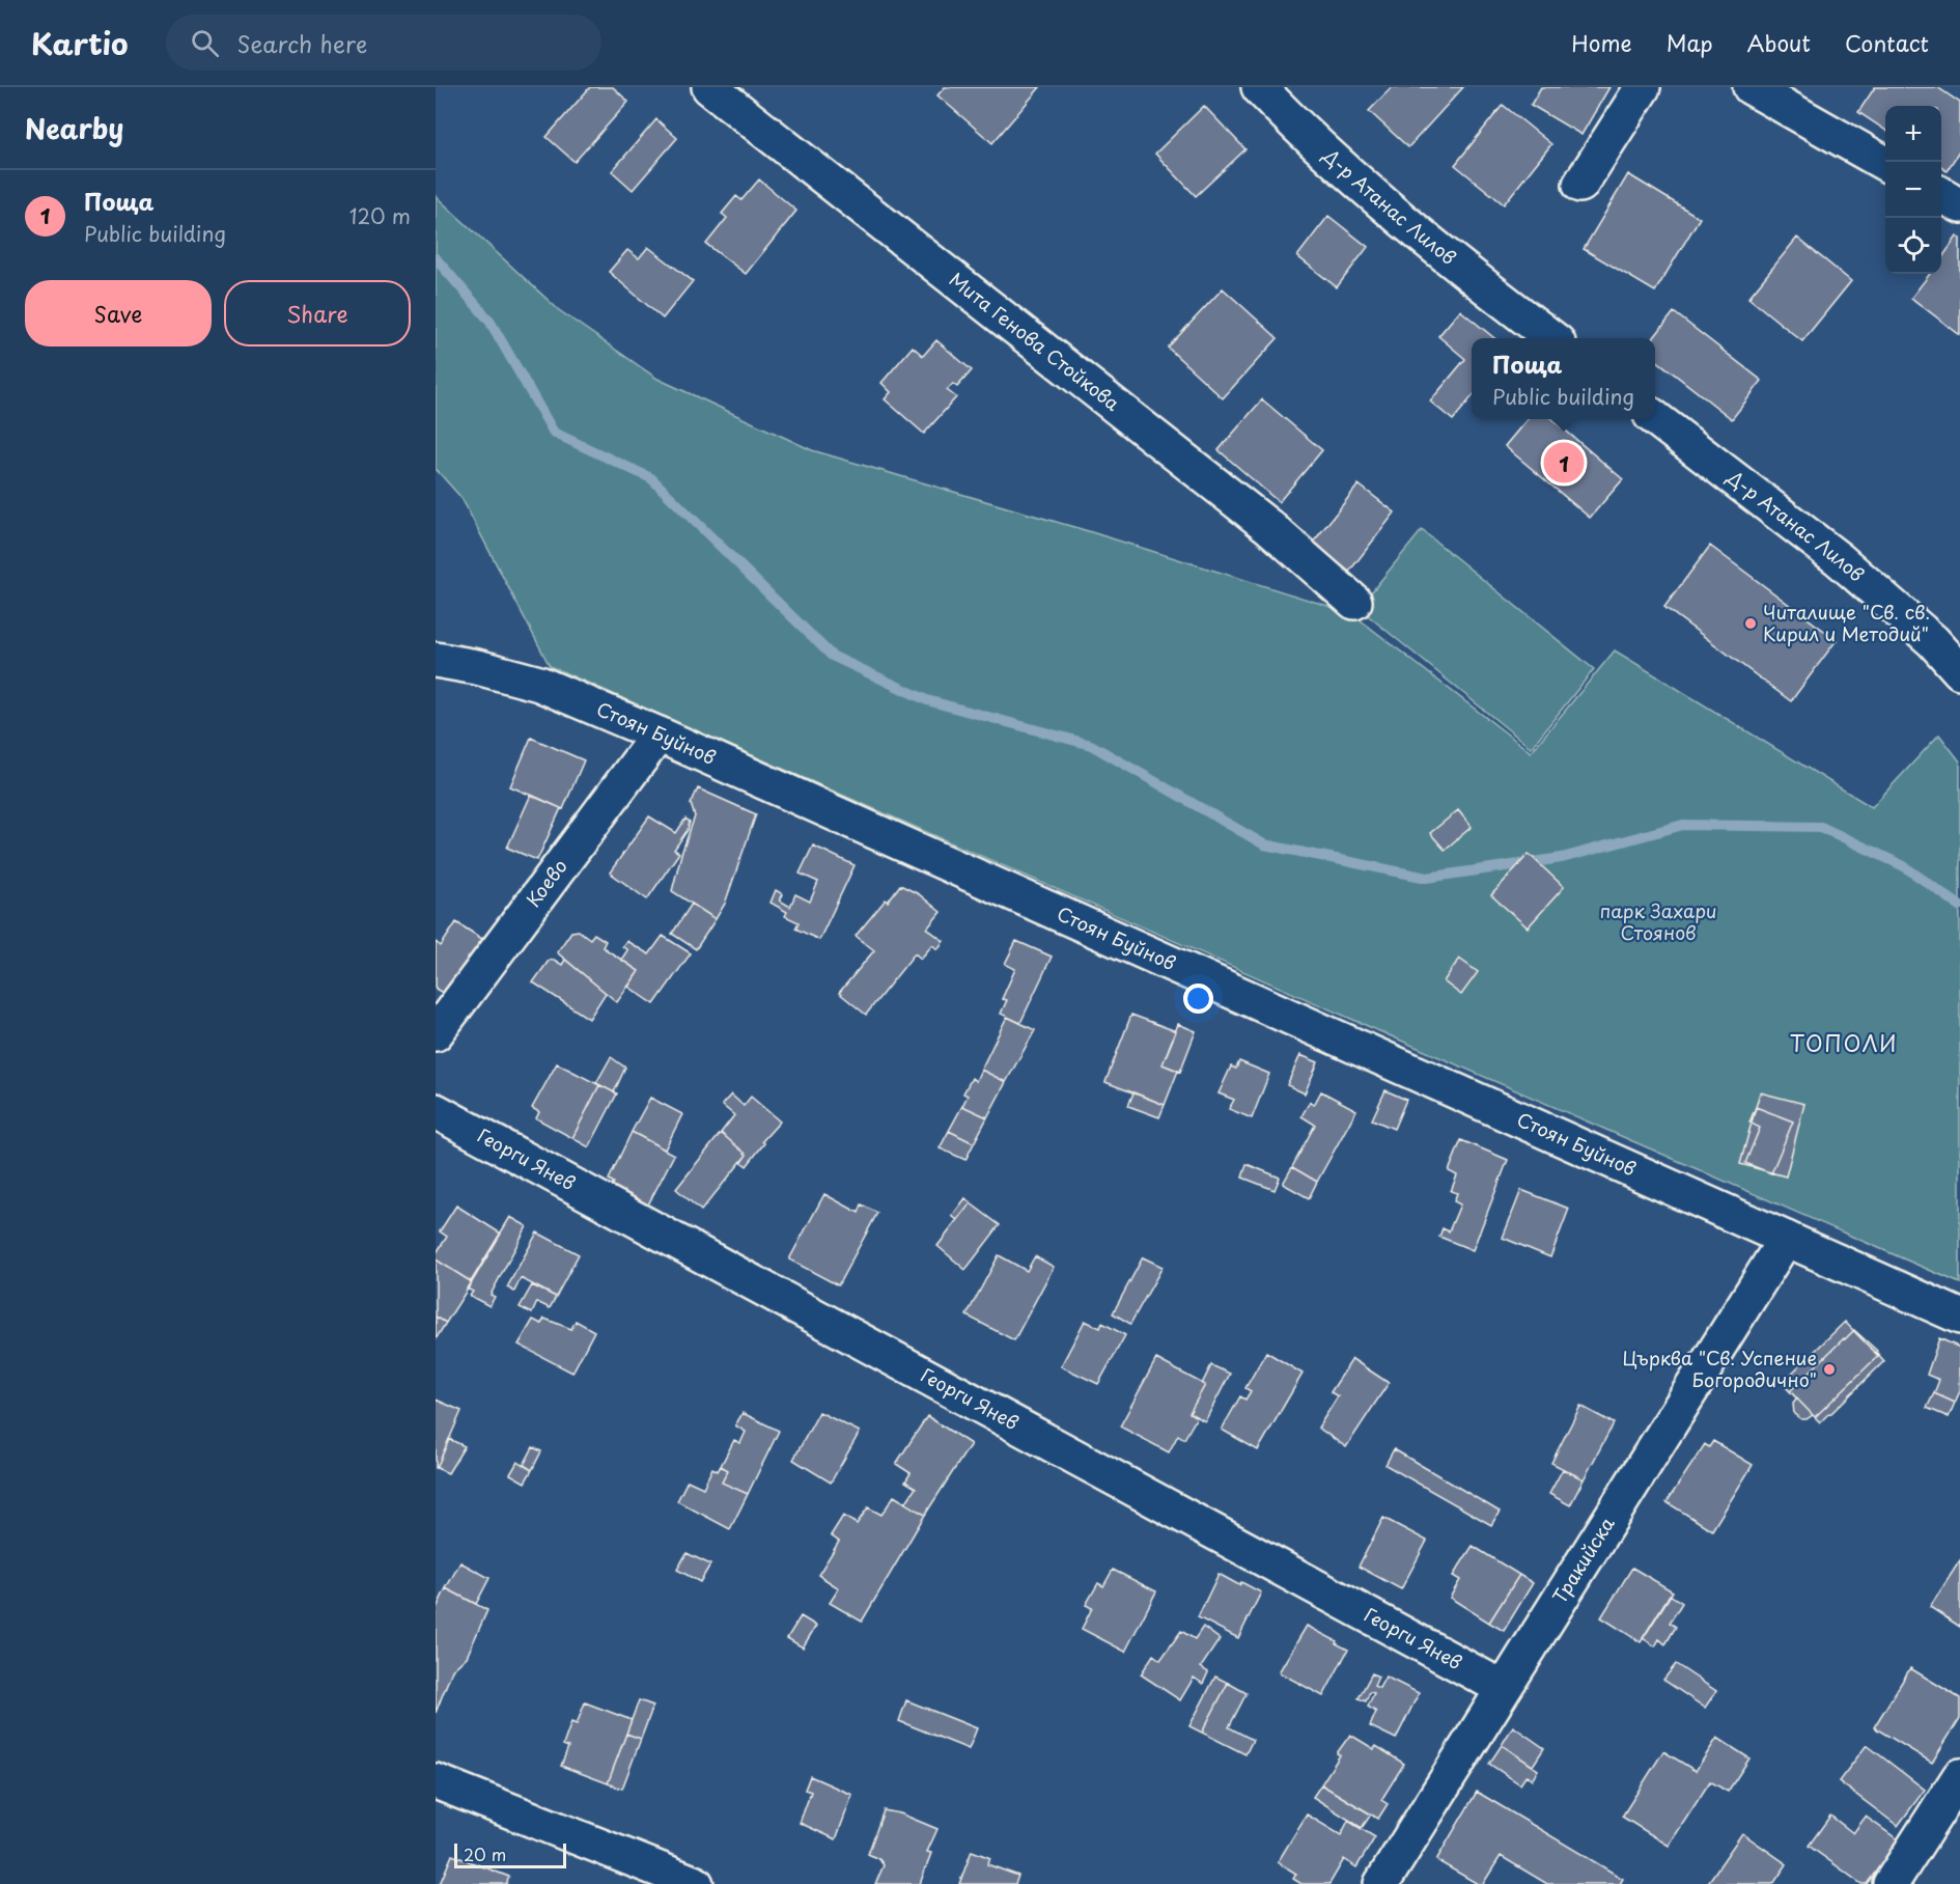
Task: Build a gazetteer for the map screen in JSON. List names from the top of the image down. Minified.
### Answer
{"streets":{"street":["Д-р Атанас Лилов","Мита Генова Стойкова","Стоян Буйнов","Коево","Георги Янев","Тракийска"]},"crossings":[["Стоян Буйнов","Коево"],["Стоян Буйнов","Тракийска"],["Георги Янев","Тракийска"]],"districts":["ТОПОЛИ"],"parks":["парк Захари Стоянов"],"places":["Читалище \"Св. св. Кирил и Методий\"","Църква \"Св. Успение Богородично\""],"scale_bar":"20 m","page":{"header":"Kartio","search":"Search here","nav":["Home","Map","About","Contact"],"heading":"Nearby","map_buttons":["+","−"],"list":[{"mark":"1","name":"Поща","note":"Public building","value":"120 m"}],"buttons":["Save","Share"],"popup":["Поща","Public building"],"pins":"1","scale":"20 m"}}
